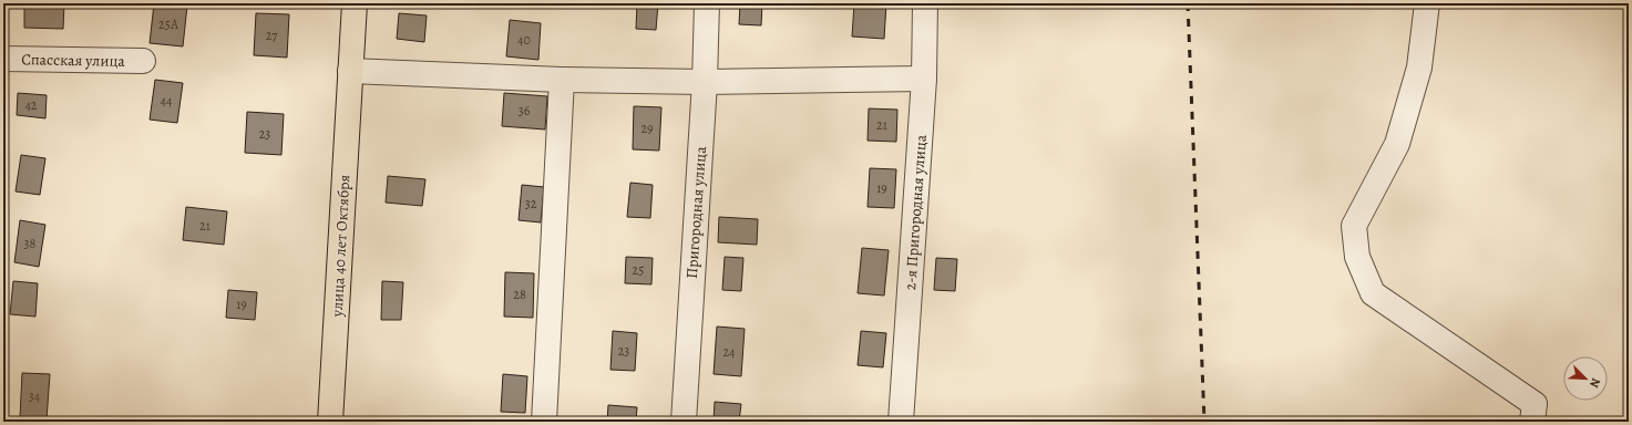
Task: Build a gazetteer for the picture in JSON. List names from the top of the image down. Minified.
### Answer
{"streets":{"main road":["улица 40 лет Октября"],"street":["Спасская улица","Пригородная улица","2-я Пригородная улица"]},"house_numbers":["25А","27","40","44","42","36","21","29","23","19","32","21","38","25","28","19","23","24","34"],"north":"bottom right"}
